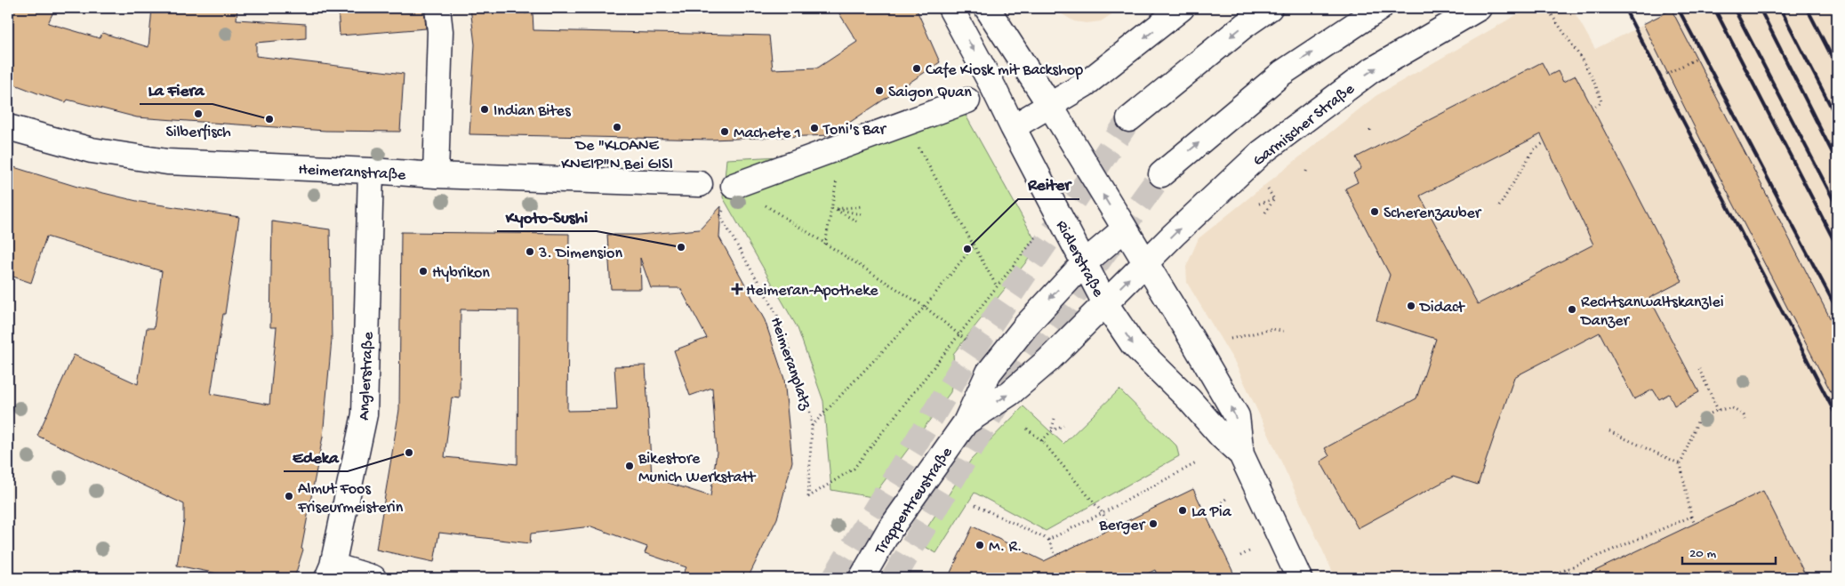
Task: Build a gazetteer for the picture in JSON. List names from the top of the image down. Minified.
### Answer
{"streets":{"main road":["Garmischer Straße","Heimeranstraße","Ridlerstraße","Anglerstraße","Trappentreustraße"],"path":["Heimeranplatz"]},"crossings":[["Garmischer Straße","Ridlerstraße"],["Garmischer Straße","Trappentreustraße"],["Heimeranstraße","Anglerstraße"],["Ridlerstraße","Trappentreustraße"]],"places":{"other":["Cafe Kiosk mit Backshop","Saigon Quan","Indian Bites","Silberfisch","La Fiera","De \"KLOANE KNEIP\"N Bei GISI","Toni's Bar","Machete 1","Scherenzauber","Kyoto-Sushi","Reiter","3. Dimension","Hybrikon","Didact","Rechtsanwaltskanzlei Danzer","Edeka","Bikestore Munich Werkstatt","Almut Foos Friseurmeisterin","La Pia","Berger","M. R."],"health":["Heimeran-Apotheke"]},"scale_bar":"20 m"}
